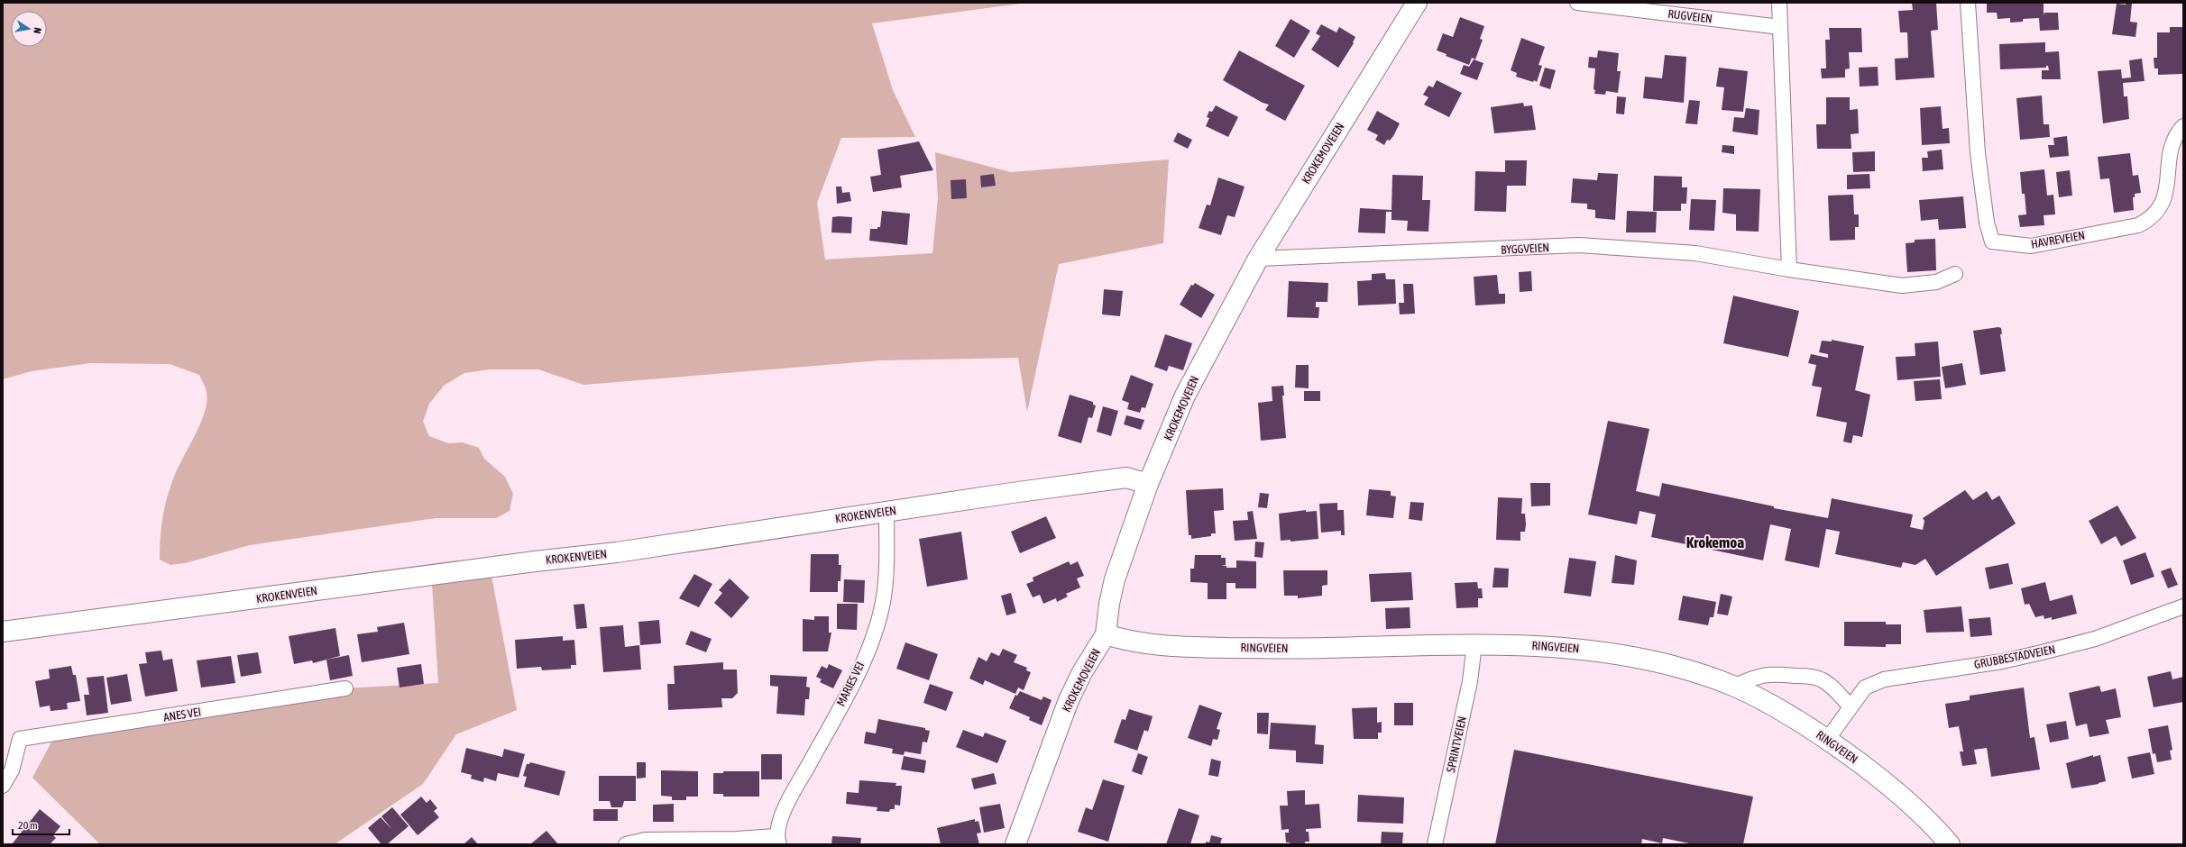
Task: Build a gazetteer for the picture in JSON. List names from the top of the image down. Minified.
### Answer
{"streets":{"main road":["KROKEMOVEIEN","KROKENVEIEN","RINGVEIEN"],"street":["RUGVEIEN","HAVREVEIEN","BYGGVEIEN","GRUBBESTADVEIEN","MARIES VEI","ANES VEI","SPRINTVEIEN"]},"crossings":[["KROKEMOVEIEN","BYGGVEIEN"],["KROKEMOVEIEN","KROKENVEIEN"],["KROKEMOVEIEN","RINGVEIEN"],["KROKENVEIEN","MARIES VEI"],["RINGVEIEN","GRUBBESTADVEIEN"],["RINGVEIEN","SPRINTVEIEN"]],"districts":["Krokemoa"],"scale_bar":"20 m","north":"right"}
